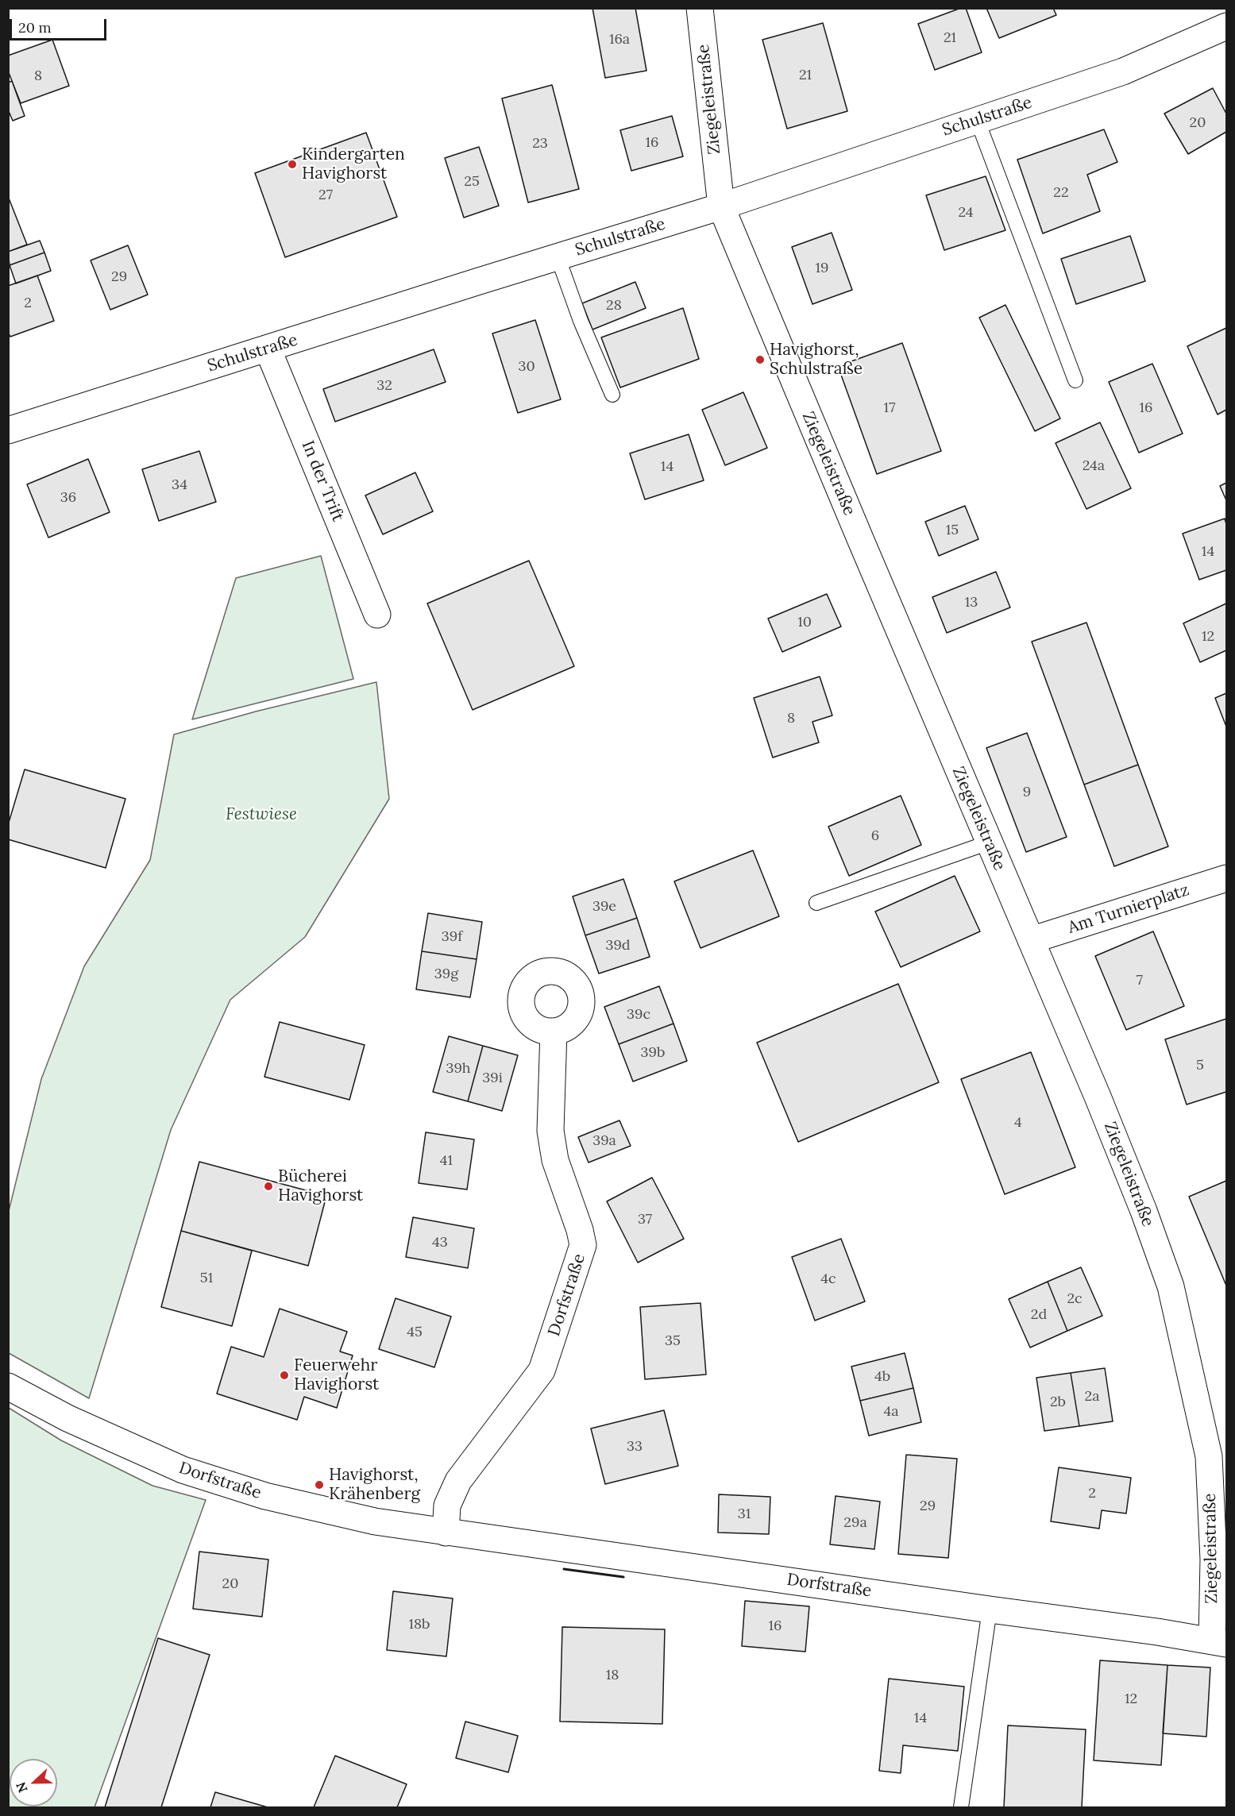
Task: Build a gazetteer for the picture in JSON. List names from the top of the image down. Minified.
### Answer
{"streets":{"street":["Ziegeleistraße","Schulstraße","In der Trift","Am Turnierplatz","Dorfstraße"]},"crossings":[["Ziegeleistraße","Schulstraße"],["Ziegeleistraße","Am Turnierplatz"],["Ziegeleistraße","Dorfstraße"],["Schulstraße","In der Trift"]],"parks":["Festwiese"],"places":["Kindergarten Havighorst","Havighorst, Schulstraße","Bücherei Havighorst","Feuerwehr Havighorst","Havighorst, Krähenberg"],"house_numbers":["21","16a","21","8","20","16","23","25","22","27","24","19","29","2","28","30","32","17","16","24a","14","34","36","15","14","13","10","12","8","9","6","39e","39f","39d","39g","7","39c","39b","5","39h","39i","4","39a","41","37","43","51","4c","2c","2d","45","35","4b","2a","2b","4a","33","2","29","31","29a","20","18b","16","18","12","14"],"scale_bar":"20 m","north":"left"}
